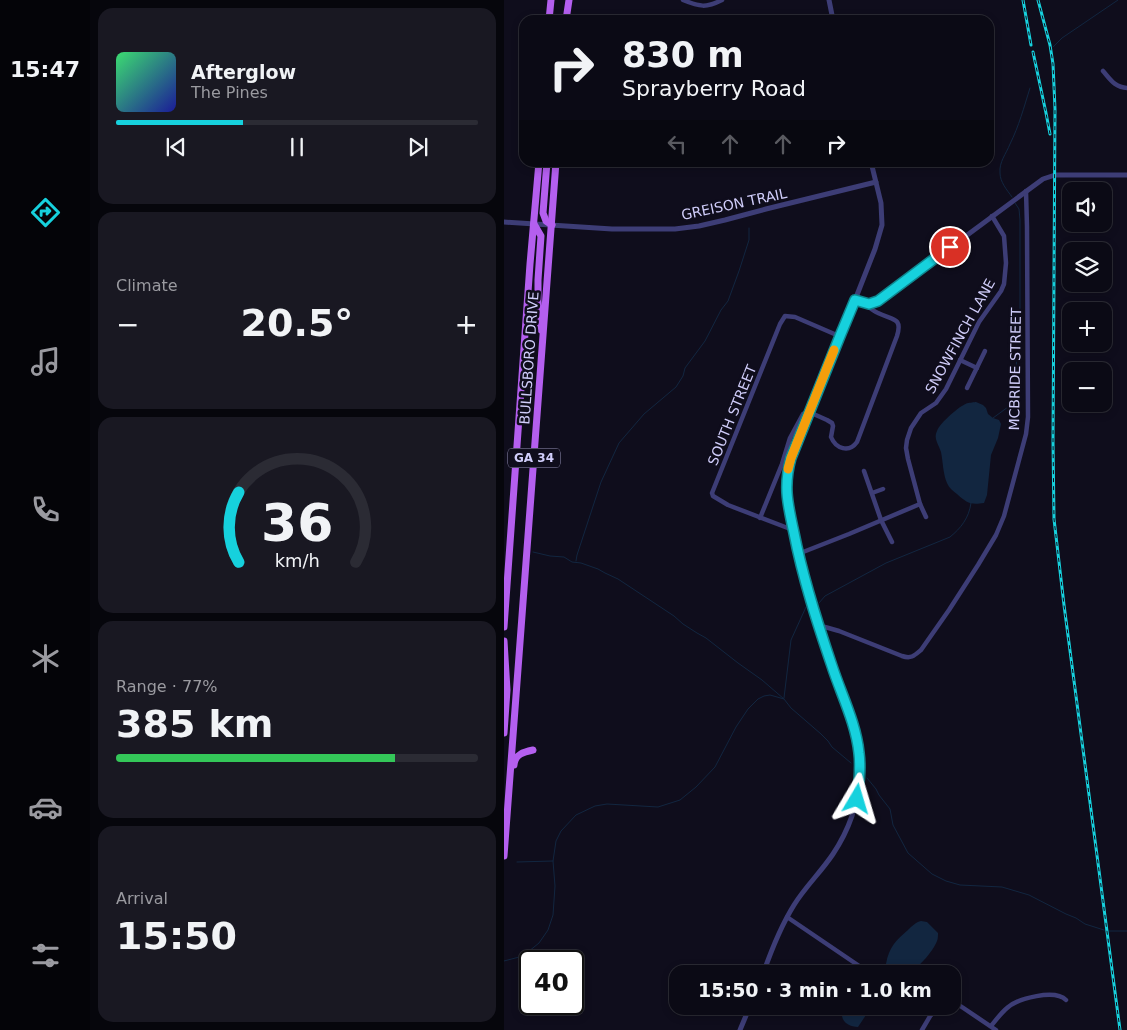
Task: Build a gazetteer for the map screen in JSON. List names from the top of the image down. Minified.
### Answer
{"streets":{"main road":["BULLSBORO DRIVE","GA 34"],"street":["GREISON TRAIL","SNOWFINCH LANE","MCBRIDE STREET","SOUTH STREET"]},"crossings":[["GREISON TRAIL","BULLSBORO DRIVE"]],"page":{"tabs":"15:47","turn":["830 m","Sprayberry Road"],"song":["Afterglow","The Pines"],"map_buttons":["+","−"],"tile":["Climate",["Range · 77%","385 km"],["Arrival","15:50"]],"heat":["−","20.5°","+"],"limit":"40","trip":"15:50 · 3 min · 1.0 km","gauge":["36","km/h"]}}
